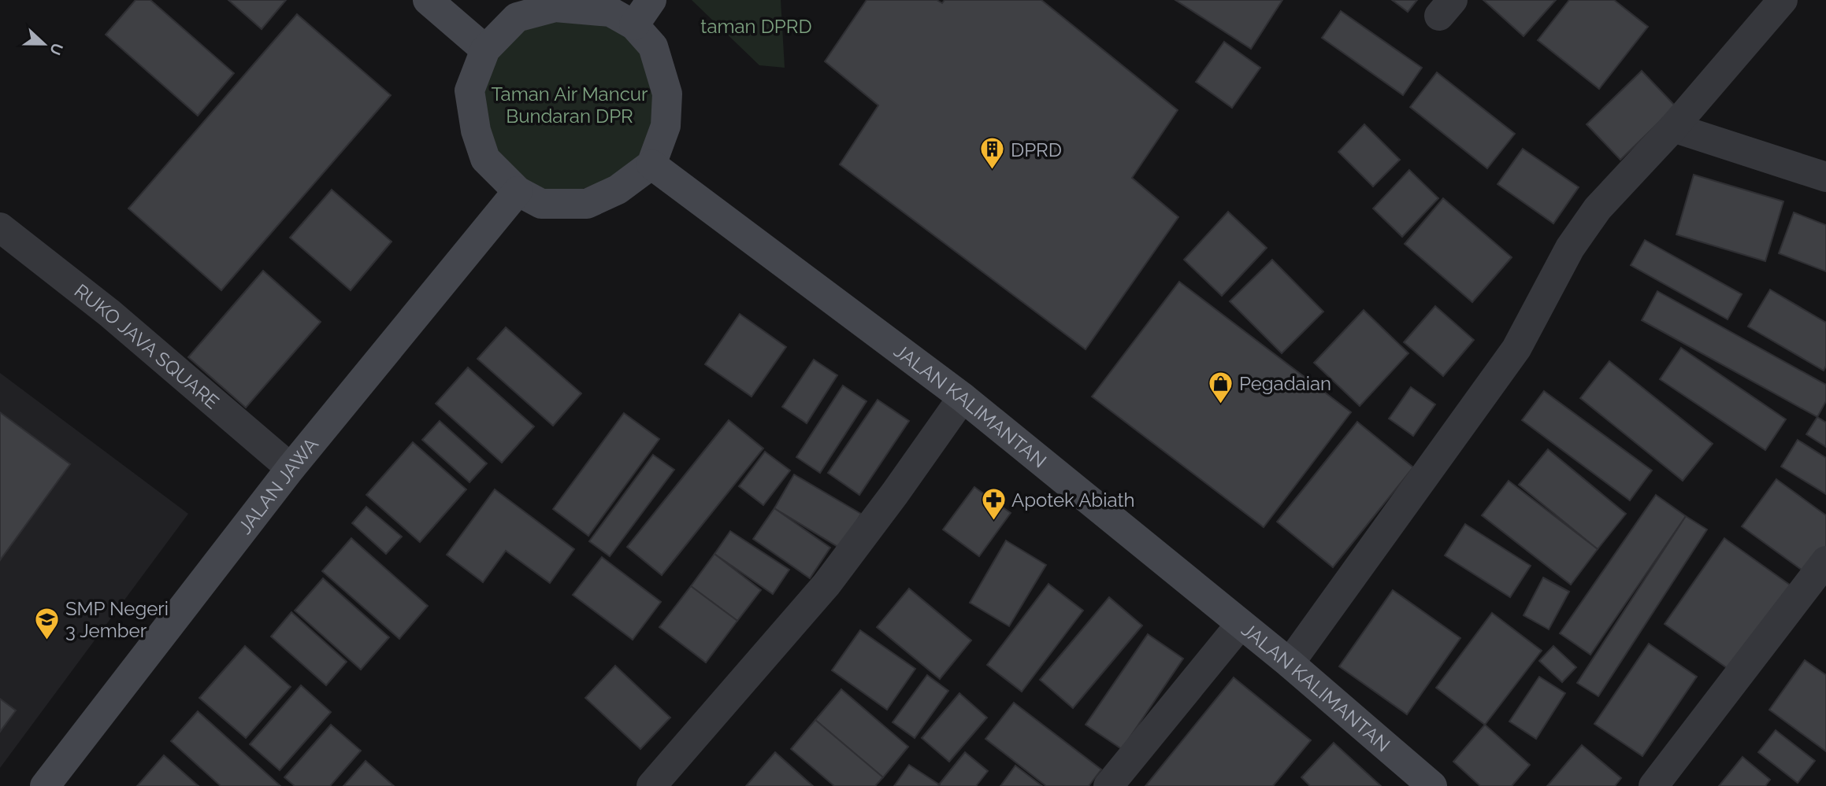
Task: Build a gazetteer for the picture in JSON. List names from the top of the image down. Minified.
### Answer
{"streets":{"main road":["JALAN KALIMANTAN","JALAN JAWA"],"street":["RUKO JAVA SQUARE"]},"crossings":[["RUKO JAVA SQUARE","JALAN JAWA"]],"parks":["taman DPRD","Taman Air Mancur Bundaran DPR"],"places":{"building":["DPRD"],"shop":["Pegadaian"],"pharmacy":["Apotek Abiath"],"school or university":["SMP Negeri 3 Jember"]},"north":"right"}
